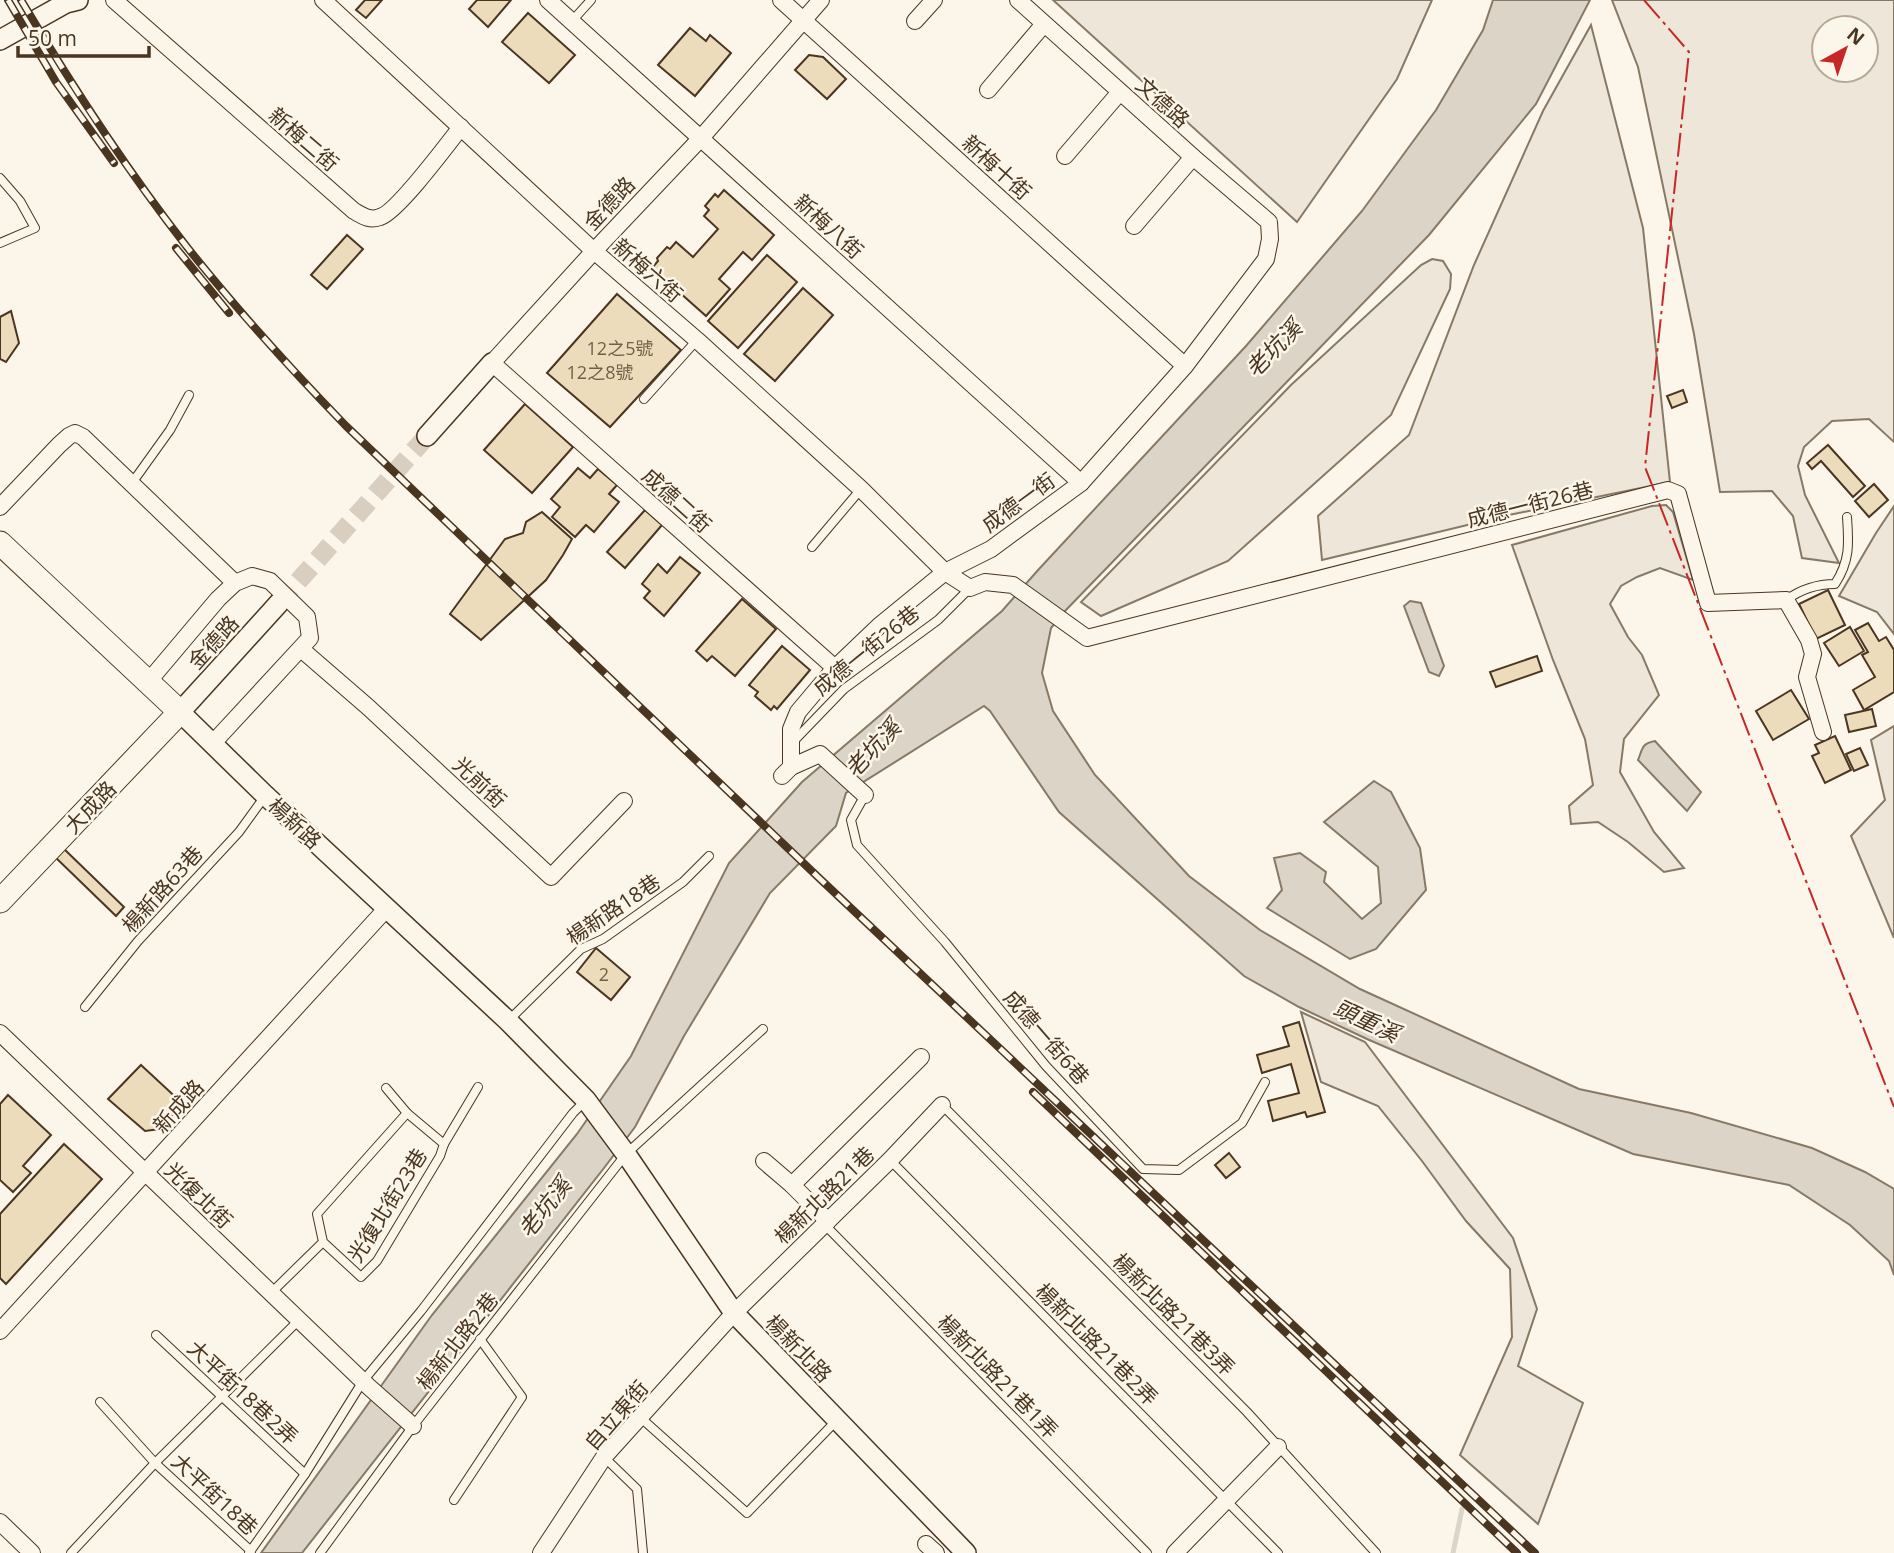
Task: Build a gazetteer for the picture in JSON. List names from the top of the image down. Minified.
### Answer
{"streets":{"main road":["大成路","楊新路"],"street":["文德路","新梅二街","新梅十街","金德路","新梅八街","新梅六街","成德二街","成德一街","成德一街26巷","光前街","新成路","光復北街","楊新北路21巷","楊新北路","自立東街"],"lane":["楊新路63巷","楊新路18巷","成德一街6巷","光復北街23巷","楊新北路21巷3弄","楊新北路2巷","楊新北路21巷2弄","楊新北路21巷1弄","大平街18巷2弄","大平街18巷"]},"crossings":[["文德路","成德一街"],["新梅二街","新梅六街"],["新梅十街","金德路"],["新梅十街","成德一街"],["金德路","新梅八街"],["金德路","新梅六街"],["金德路","成德二街"],["金德路","大成路"],["金德路","楊新路"],["新梅八街","成德一街"],["新梅六街","成德一街"],["成德二街","成德一街"],["成德一街","成德一街26巷"],["成德一街","成德一街6巷"],["大成路","楊新路"],["楊新路","楊新路63巷"],["楊新路","楊新路18巷"],["楊新路","新成路"],["楊新路","楊新北路"],["新成路","光復北街"],["光復北街","光復北街23巷"],["光復北街","楊新北路2巷"],["光復北街","大平街18巷"],["楊新北路21巷","楊新北路21巷3弄"],["楊新北路21巷","楊新北路21巷2弄"],["楊新北路21巷","楊新北路"],["楊新北路21巷","楊新北路21巷1弄"],["楊新北路21巷","自立東街"],["楊新北路2巷","楊新北路"],["楊新北路","自立東街"],["大平街18巷2弄","大平街18巷"]],"water":["老坑溪","頭重溪"],"house_numbers":["12之5號","12之8號","2"],"scale_bar":"50 m","north":"top right"}
